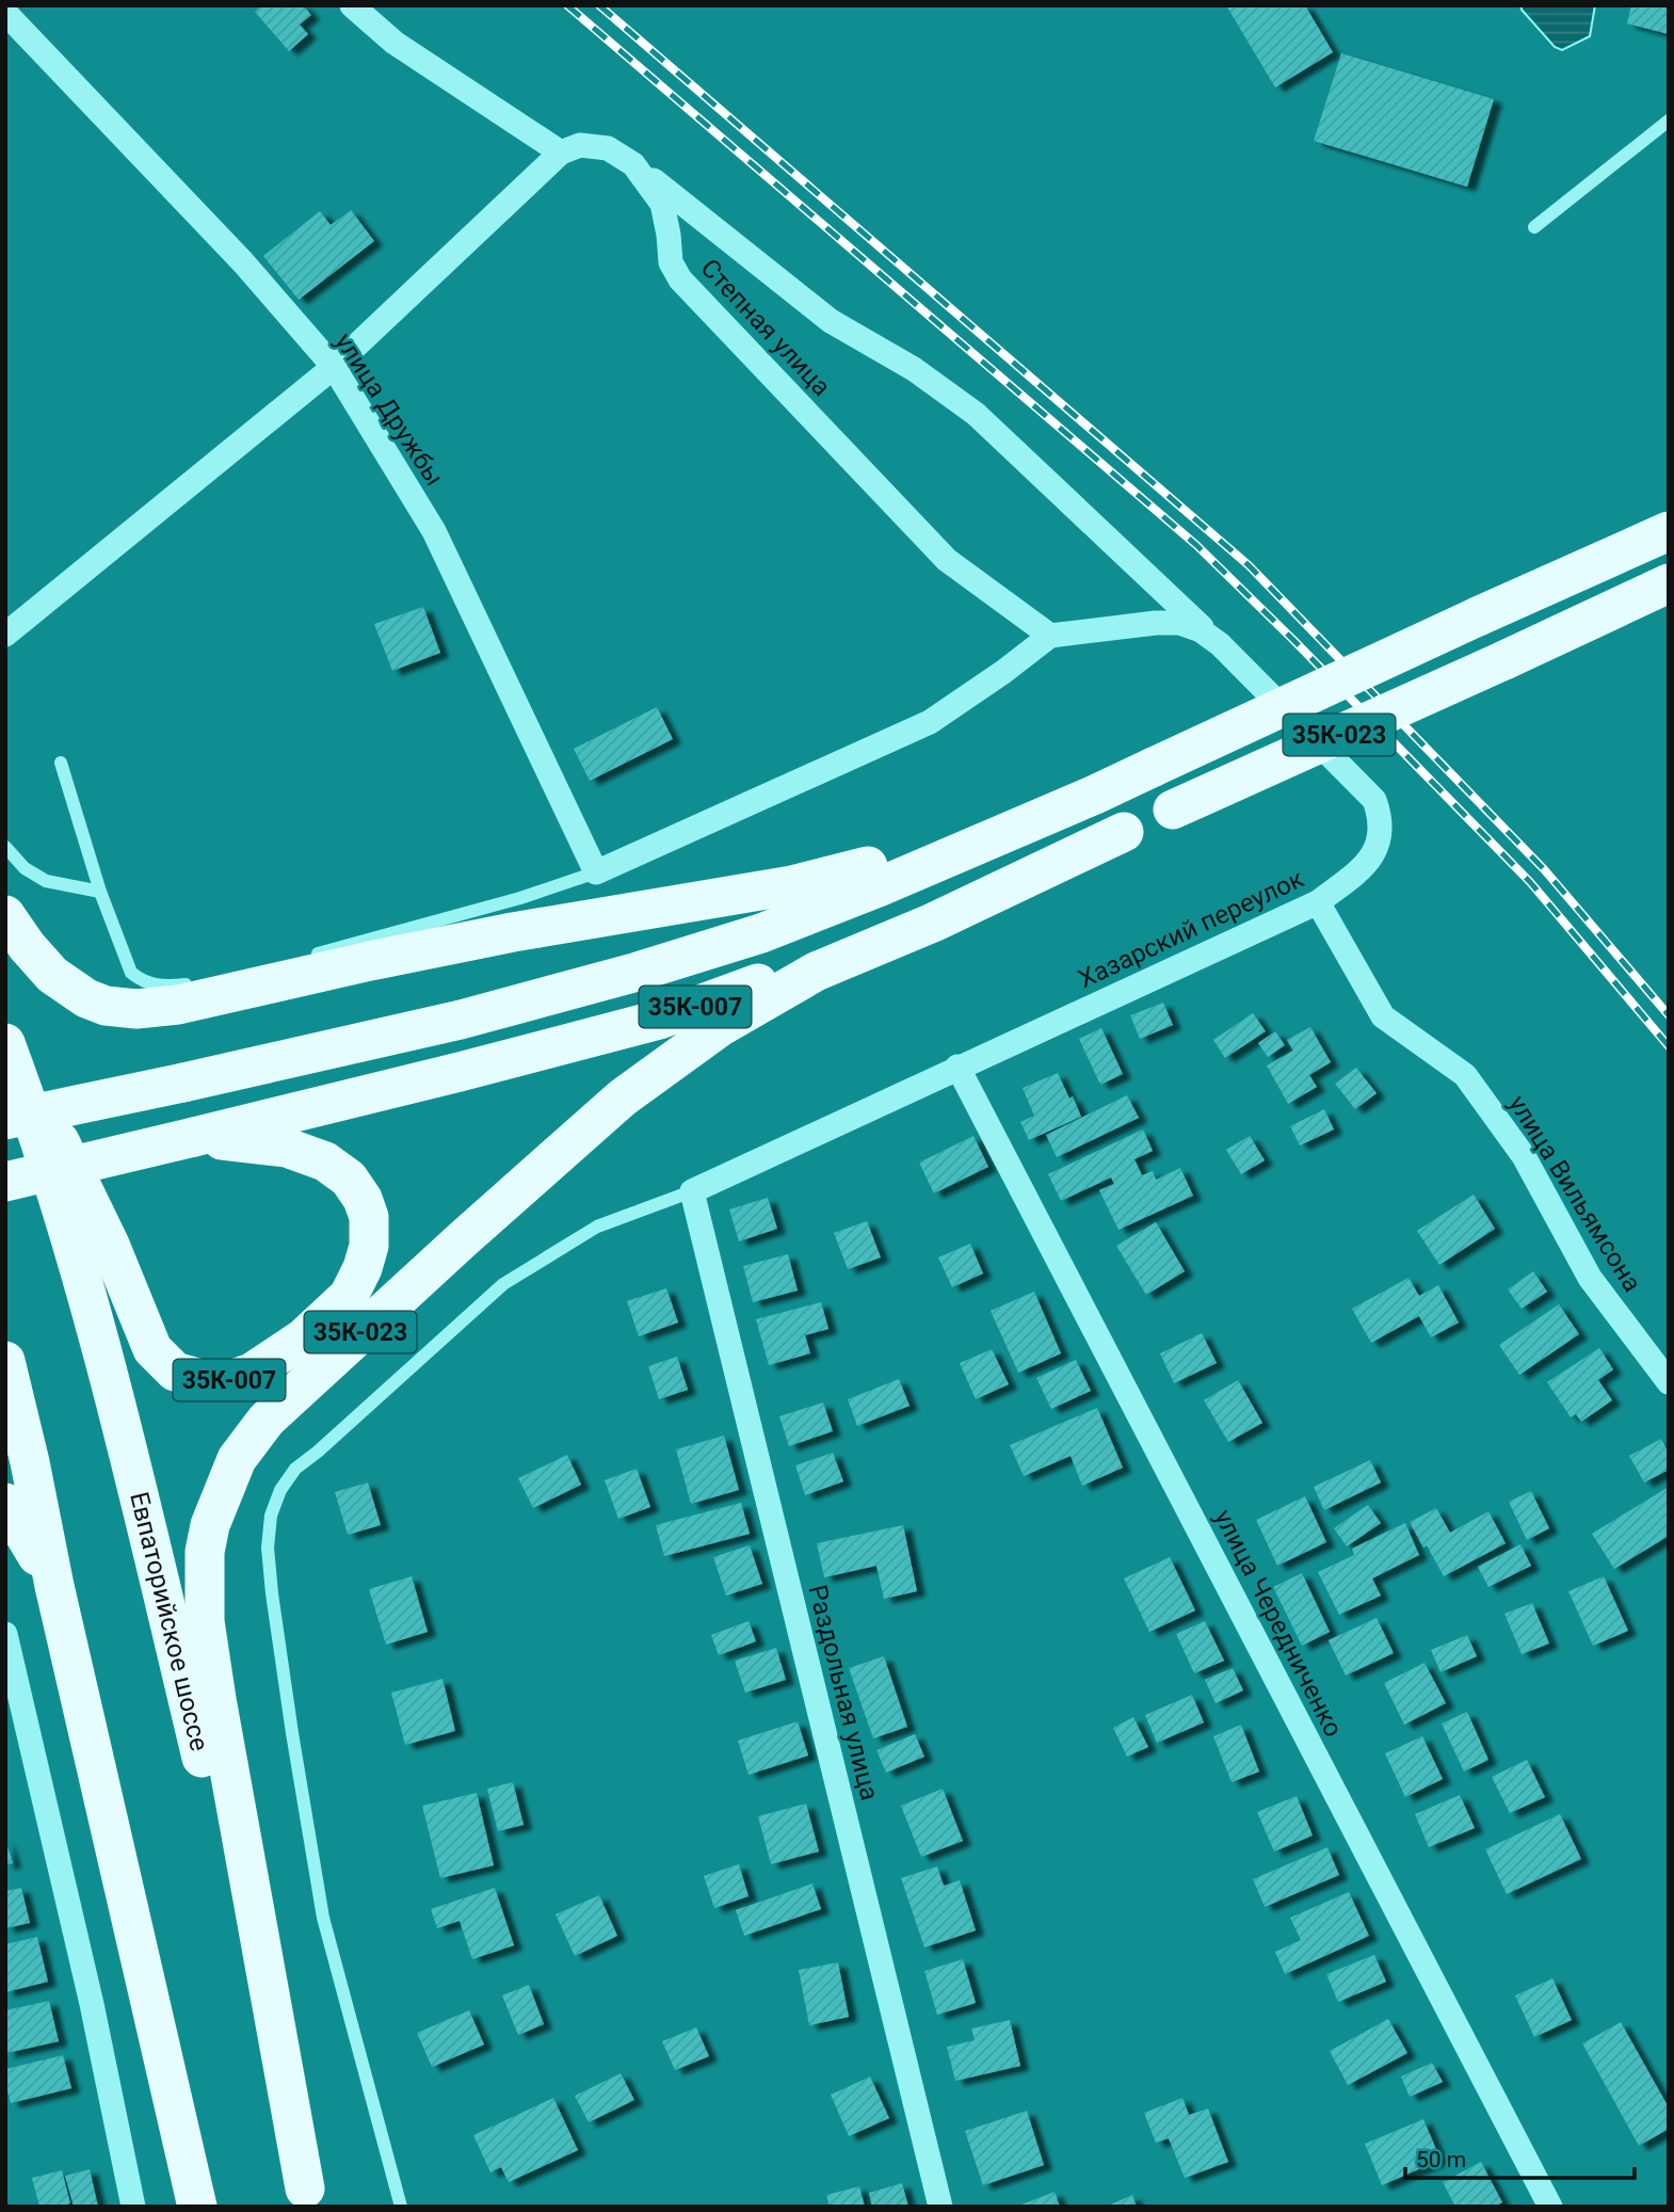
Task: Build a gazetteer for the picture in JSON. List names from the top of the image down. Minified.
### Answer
{"streets":{"main road":["35К-023","35К-007","Евпаторийское шоссе"],"street":["Степная улица","улица Дружбы","Хазарский переулок","улица Вильямсона","улица Чередниченко","Раздольная улица"]},"crossings":[["Степная улица","Хазарский переулок"],["35К-023","35К-007"],["35К-023","Евпаторийское шоссе"],["Хазарский переулок","улица Вильямсона"],["Хазарский переулок","улица Чередниченко"],["Хазарский переулок","Раздольная улица"]],"scale_bar":"50 m"}
